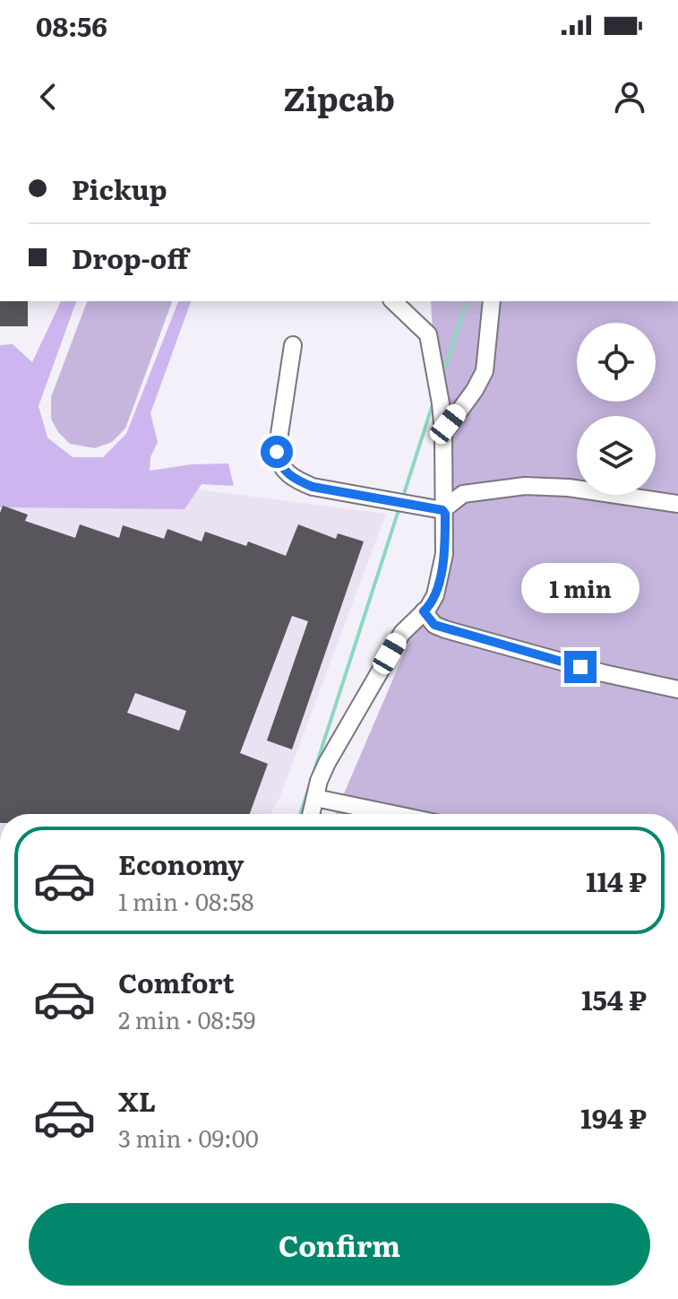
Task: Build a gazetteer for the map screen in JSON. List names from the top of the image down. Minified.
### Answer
{"page":{"status":"08:56","header":"Zipcab","banner":["Pickup","Drop-off"],"bubble":"1 min","list":[{"name":"Economy","note":"1 min · 08:58","value":"114 ₽"},{"name":"Comfort","note":"2 min · 08:59","value":"154 ₽"},{"name":"XL","note":"3 min · 09:00","value":"194 ₽"}],"buttons":"Confirm"}}
